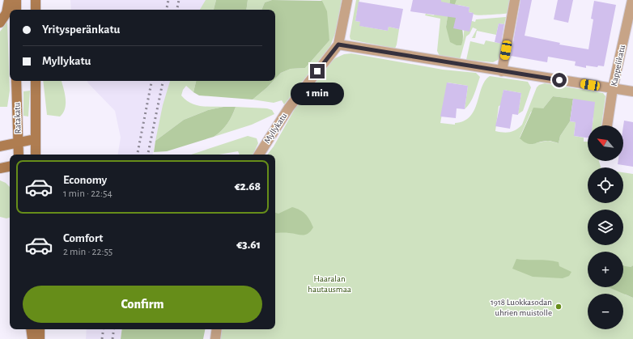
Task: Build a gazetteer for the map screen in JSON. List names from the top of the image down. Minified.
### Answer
{"streets":{"main road":["Ratakatu"],"street":["Kappelikatu","Myllykatu"]},"parks":["Haaralan hautausmaa"],"places":["1918 Luokkasodan uhrien muistolle"],"north":"top left","page":{"banner":["Yritysperänkatu","Myllykatu"],"bubble":"1 min","map_buttons":["+","−"],"list":[{"name":"Economy","note":"1 min · 22:54","value":"€2.68"},{"name":"Comfort","note":"2 min · 22:55","value":"€3.61"}],"buttons":"Confirm"}}
